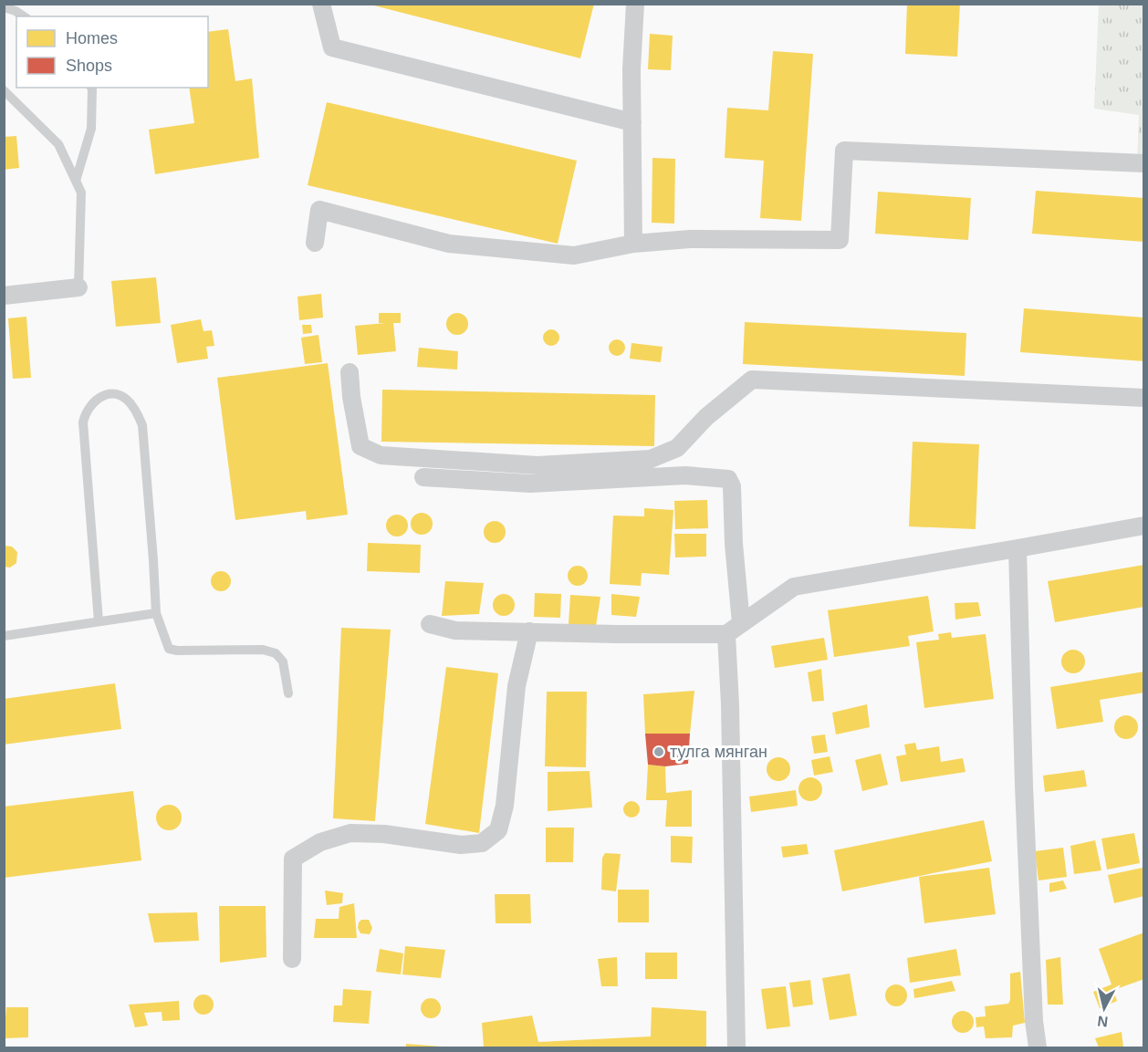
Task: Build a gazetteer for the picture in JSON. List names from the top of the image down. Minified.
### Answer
{"places":["тулга мянган"],"legend":["Homes","Shops"],"north":"bottom"}
